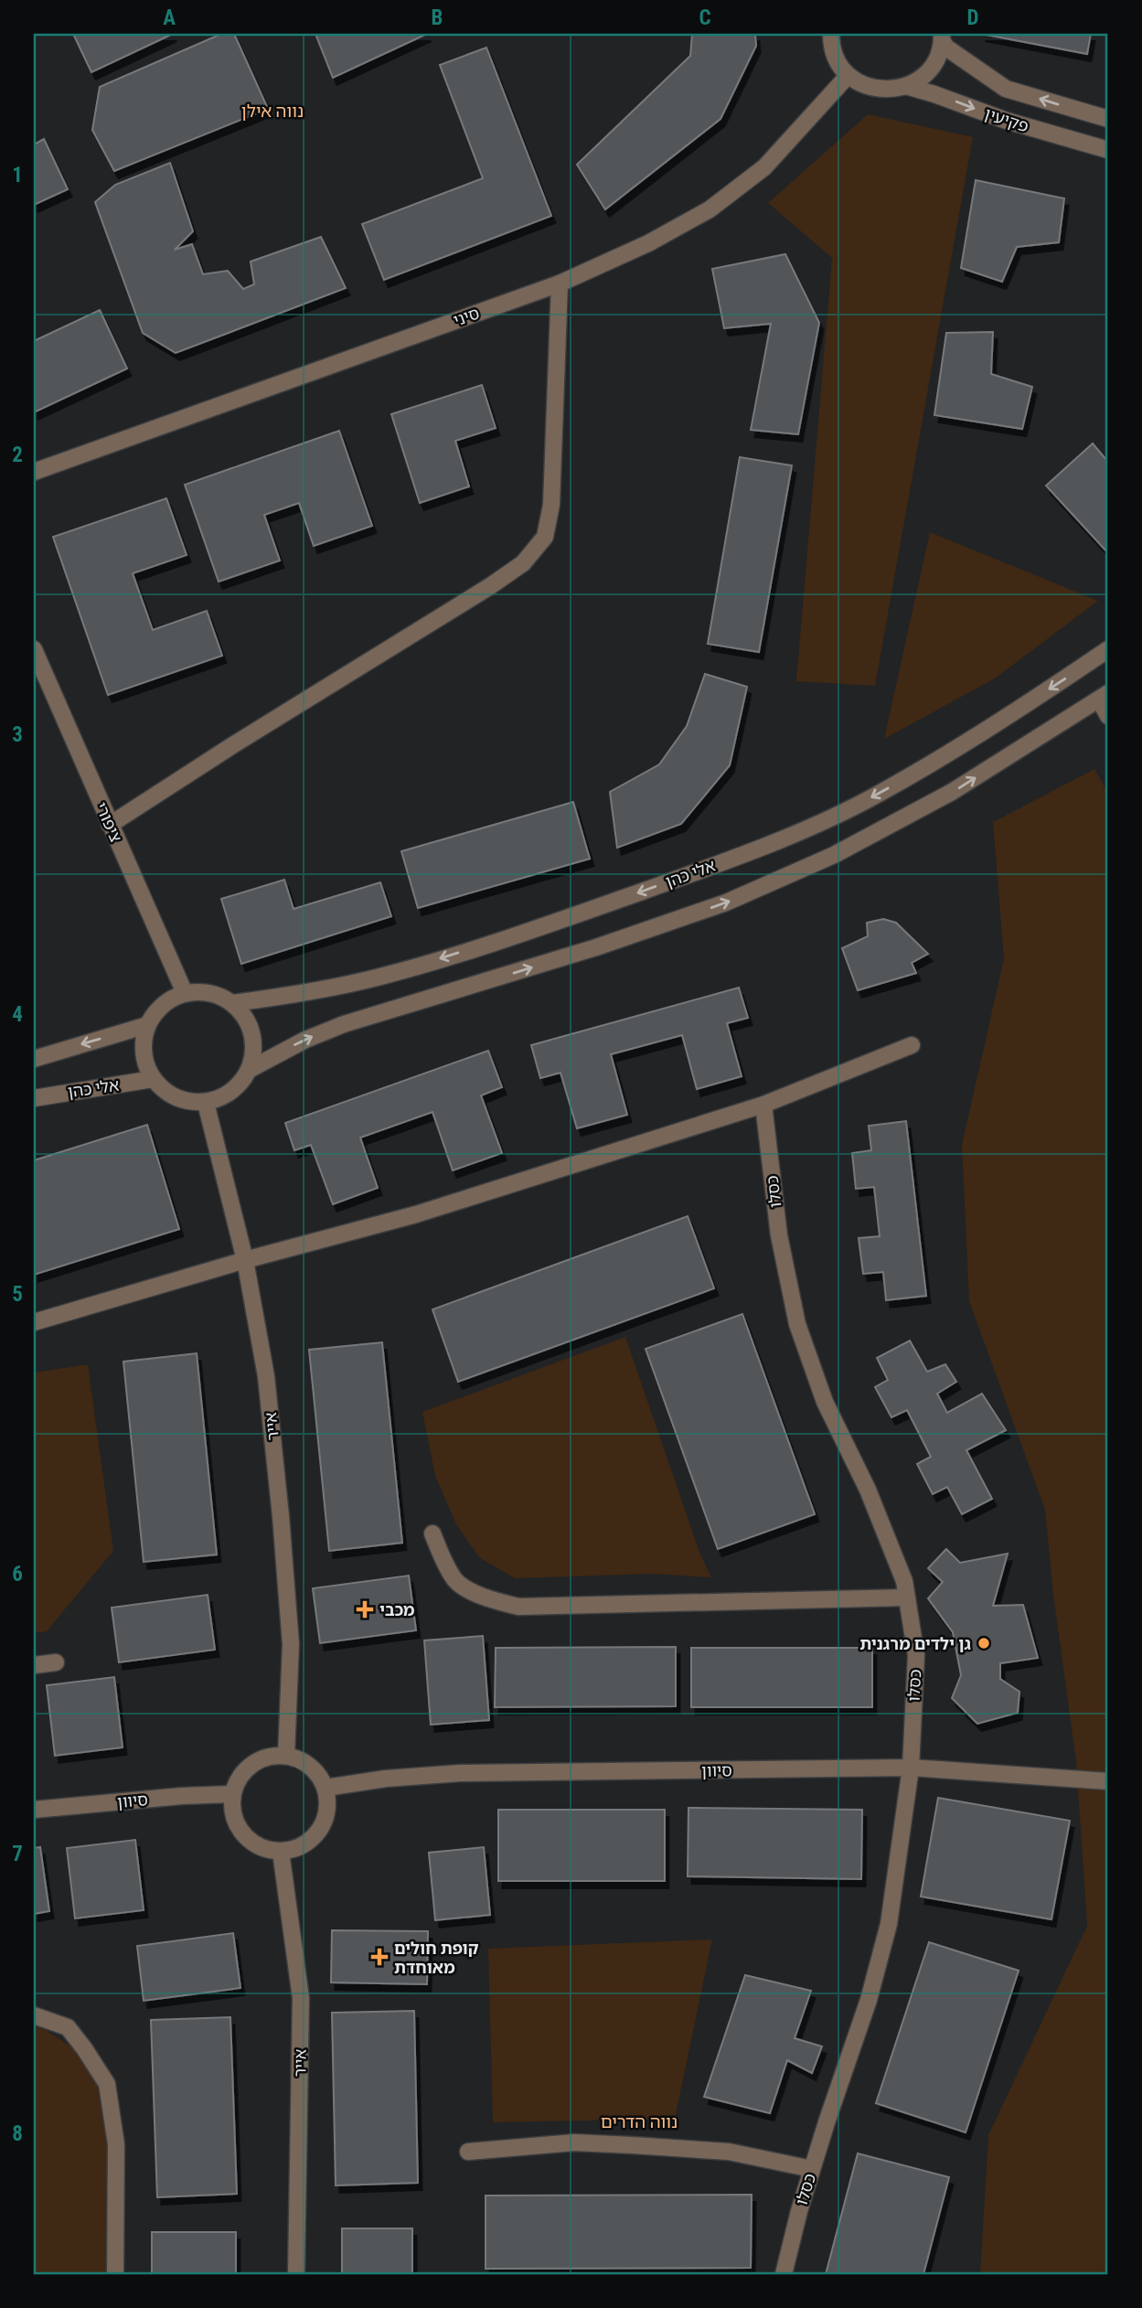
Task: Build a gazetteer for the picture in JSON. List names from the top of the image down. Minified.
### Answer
{"streets":{"street":["פקיעין","סיני","ציפורי","אלי כהן","כסלו","אייר","סיוון"]},"crossings":[["ציפורי","אלי כהן"],["ציפורי","אייר"],["אלי כהן","אייר"],["כסלו","סיוון"],["אייר","סיוון"]],"districts":["נווה אילן","נווה הדרים"],"places":{"health":["מכבי","קופת חולים מאוחדת"],"other":["גן ילדים מרגנית"]},"grid":{"columns":["A","B","C","D"],"rows":["1","2","3","4","5","6","7","8"]}}
